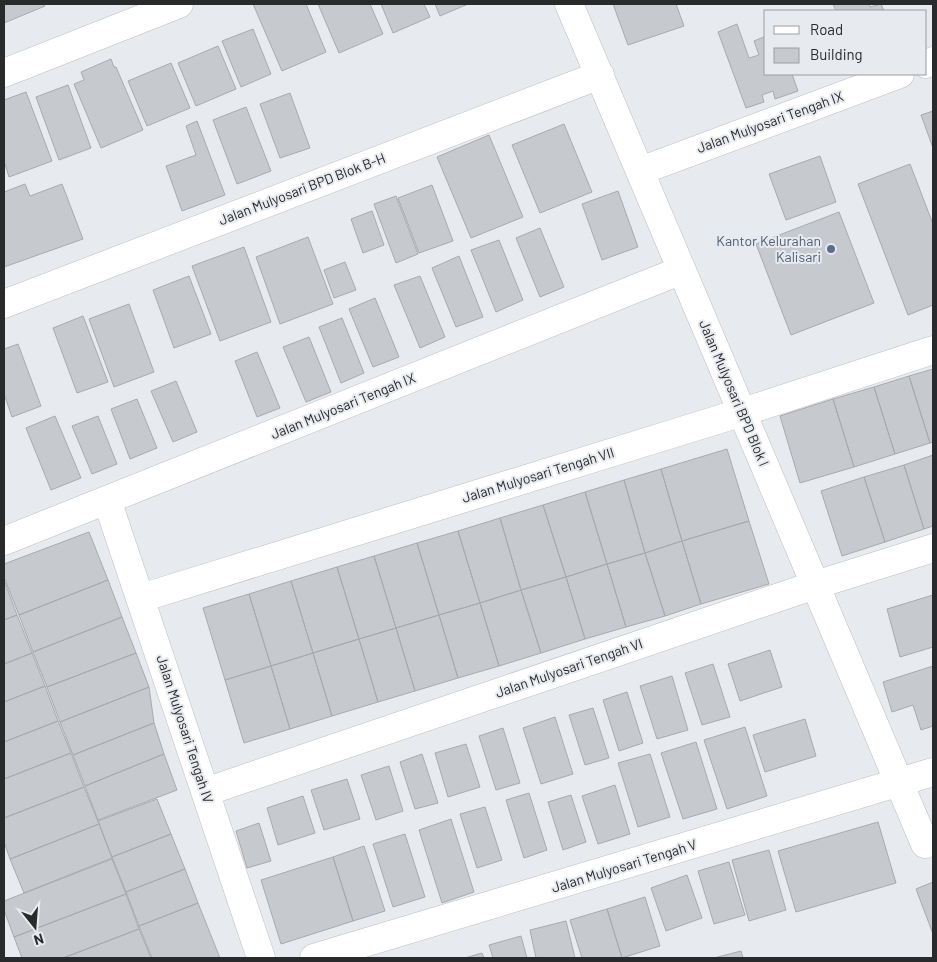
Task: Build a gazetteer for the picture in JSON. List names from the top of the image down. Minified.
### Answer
{"streets":{"street":["Jalan Mulyosari Tengah IX","Jalan Mulyosari BPD Blok B-H","Jalan Mulyosari BPD Blok I","Jalan Mulyosari Tengah VII","Jalan Mulyosari Tengah VI","Jalan Mulyosari Tengah IV","Jalan Mulyosari Tengah V"]},"crossings":[["Jalan Mulyosari Tengah IX","Jalan Mulyosari BPD Blok I"],["Jalan Mulyosari Tengah IX","Jalan Mulyosari Tengah IV"],["Jalan Mulyosari BPD Blok B-H","Jalan Mulyosari BPD Blok I"],["Jalan Mulyosari BPD Blok I","Jalan Mulyosari Tengah VII"],["Jalan Mulyosari BPD Blok I","Jalan Mulyosari Tengah VI"],["Jalan Mulyosari BPD Blok I","Jalan Mulyosari Tengah V"],["Jalan Mulyosari Tengah VII","Jalan Mulyosari Tengah IV"],["Jalan Mulyosari Tengah VI","Jalan Mulyosari Tengah IV"]],"places":["Kantor Kelurahan Kalisari"],"legend":["Road","Building"],"north":"bottom"}
